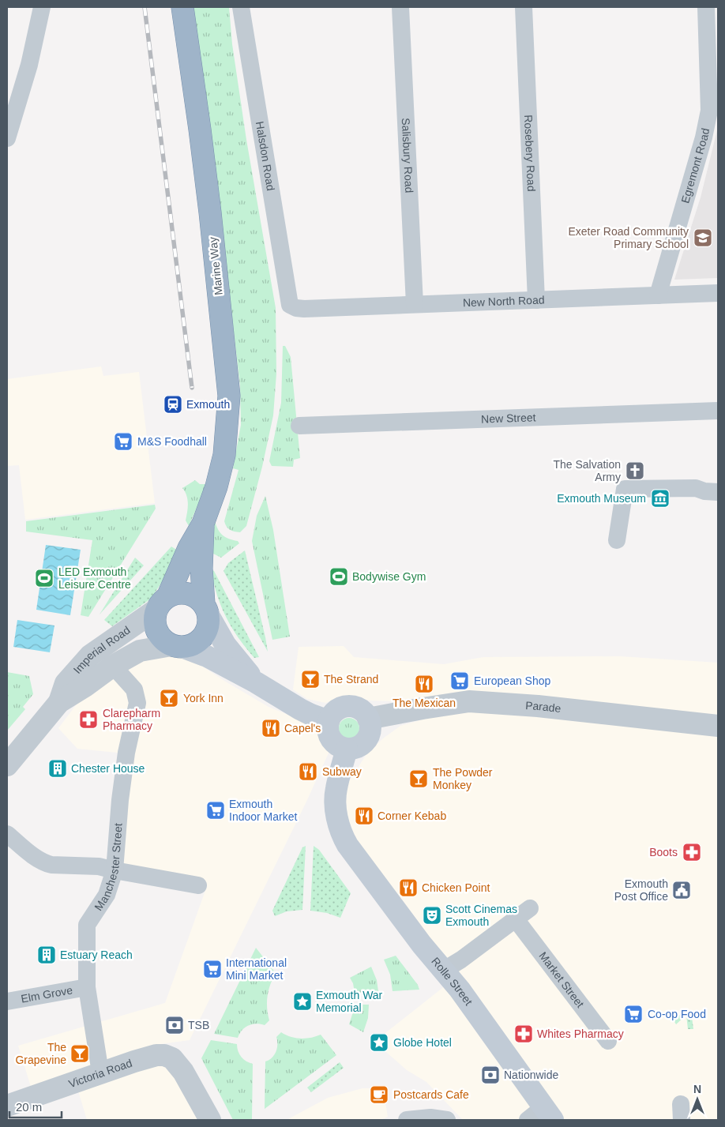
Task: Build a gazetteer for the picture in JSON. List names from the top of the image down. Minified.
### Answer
{"streets":{"highway":["Marine Way"],"main road":["Rolle Street"],"street":["Rosebery Road","Salisbury Road","Halsdon Road","Egremont Road","New North Road","New Street","Imperial Road","Parade","Manchester Street","Market Street","Elm Grove","Victoria Road"]},"crossings":[["Rosebery Road","New North Road"],["Salisbury Road","New North Road"],["Halsdon Road","New North Road"],["Egremont Road","New North Road"],["Marine Way","Imperial Road"],["Imperial Road","Manchester Street"],["Parade","Rolle Street"],["Manchester Street","Elm Grove"],["Manchester Street","Victoria Road"]],"places":{"school or university":["Exeter Road Community Primary School"],"station":["Exmouth"],"supermarket":["M&S Foodhall","European Shop","Exmouth Indoor Market","International Mini Market","Co-op Food"],"church":["The Salvation Army"],"museum":["Exmouth Museum"],"sports":["Bodywise Gym","LED Exmouth Leisure Centre"],"bar":["The Strand","York Inn","The Powder Monkey","The Grapevine"],"restaurant":["The Mexican","Capel's","Subway","Corner Kebab","Chicken Point"],"pharmacy":["Clarepharm Pharmacy","Boots","Whites Pharmacy"],"building":["Chester House","Estuary Reach"],"public building":["Exmouth Post Office"],"theatre":["Scott Cinemas Exmouth"],"place":["Exmouth War Memorial","Globe Hotel"],"bank":["TSB","Nationwide"],"cafe":["Postcards Cafe"]},"scale_bar":"20 m","north":"top"}
